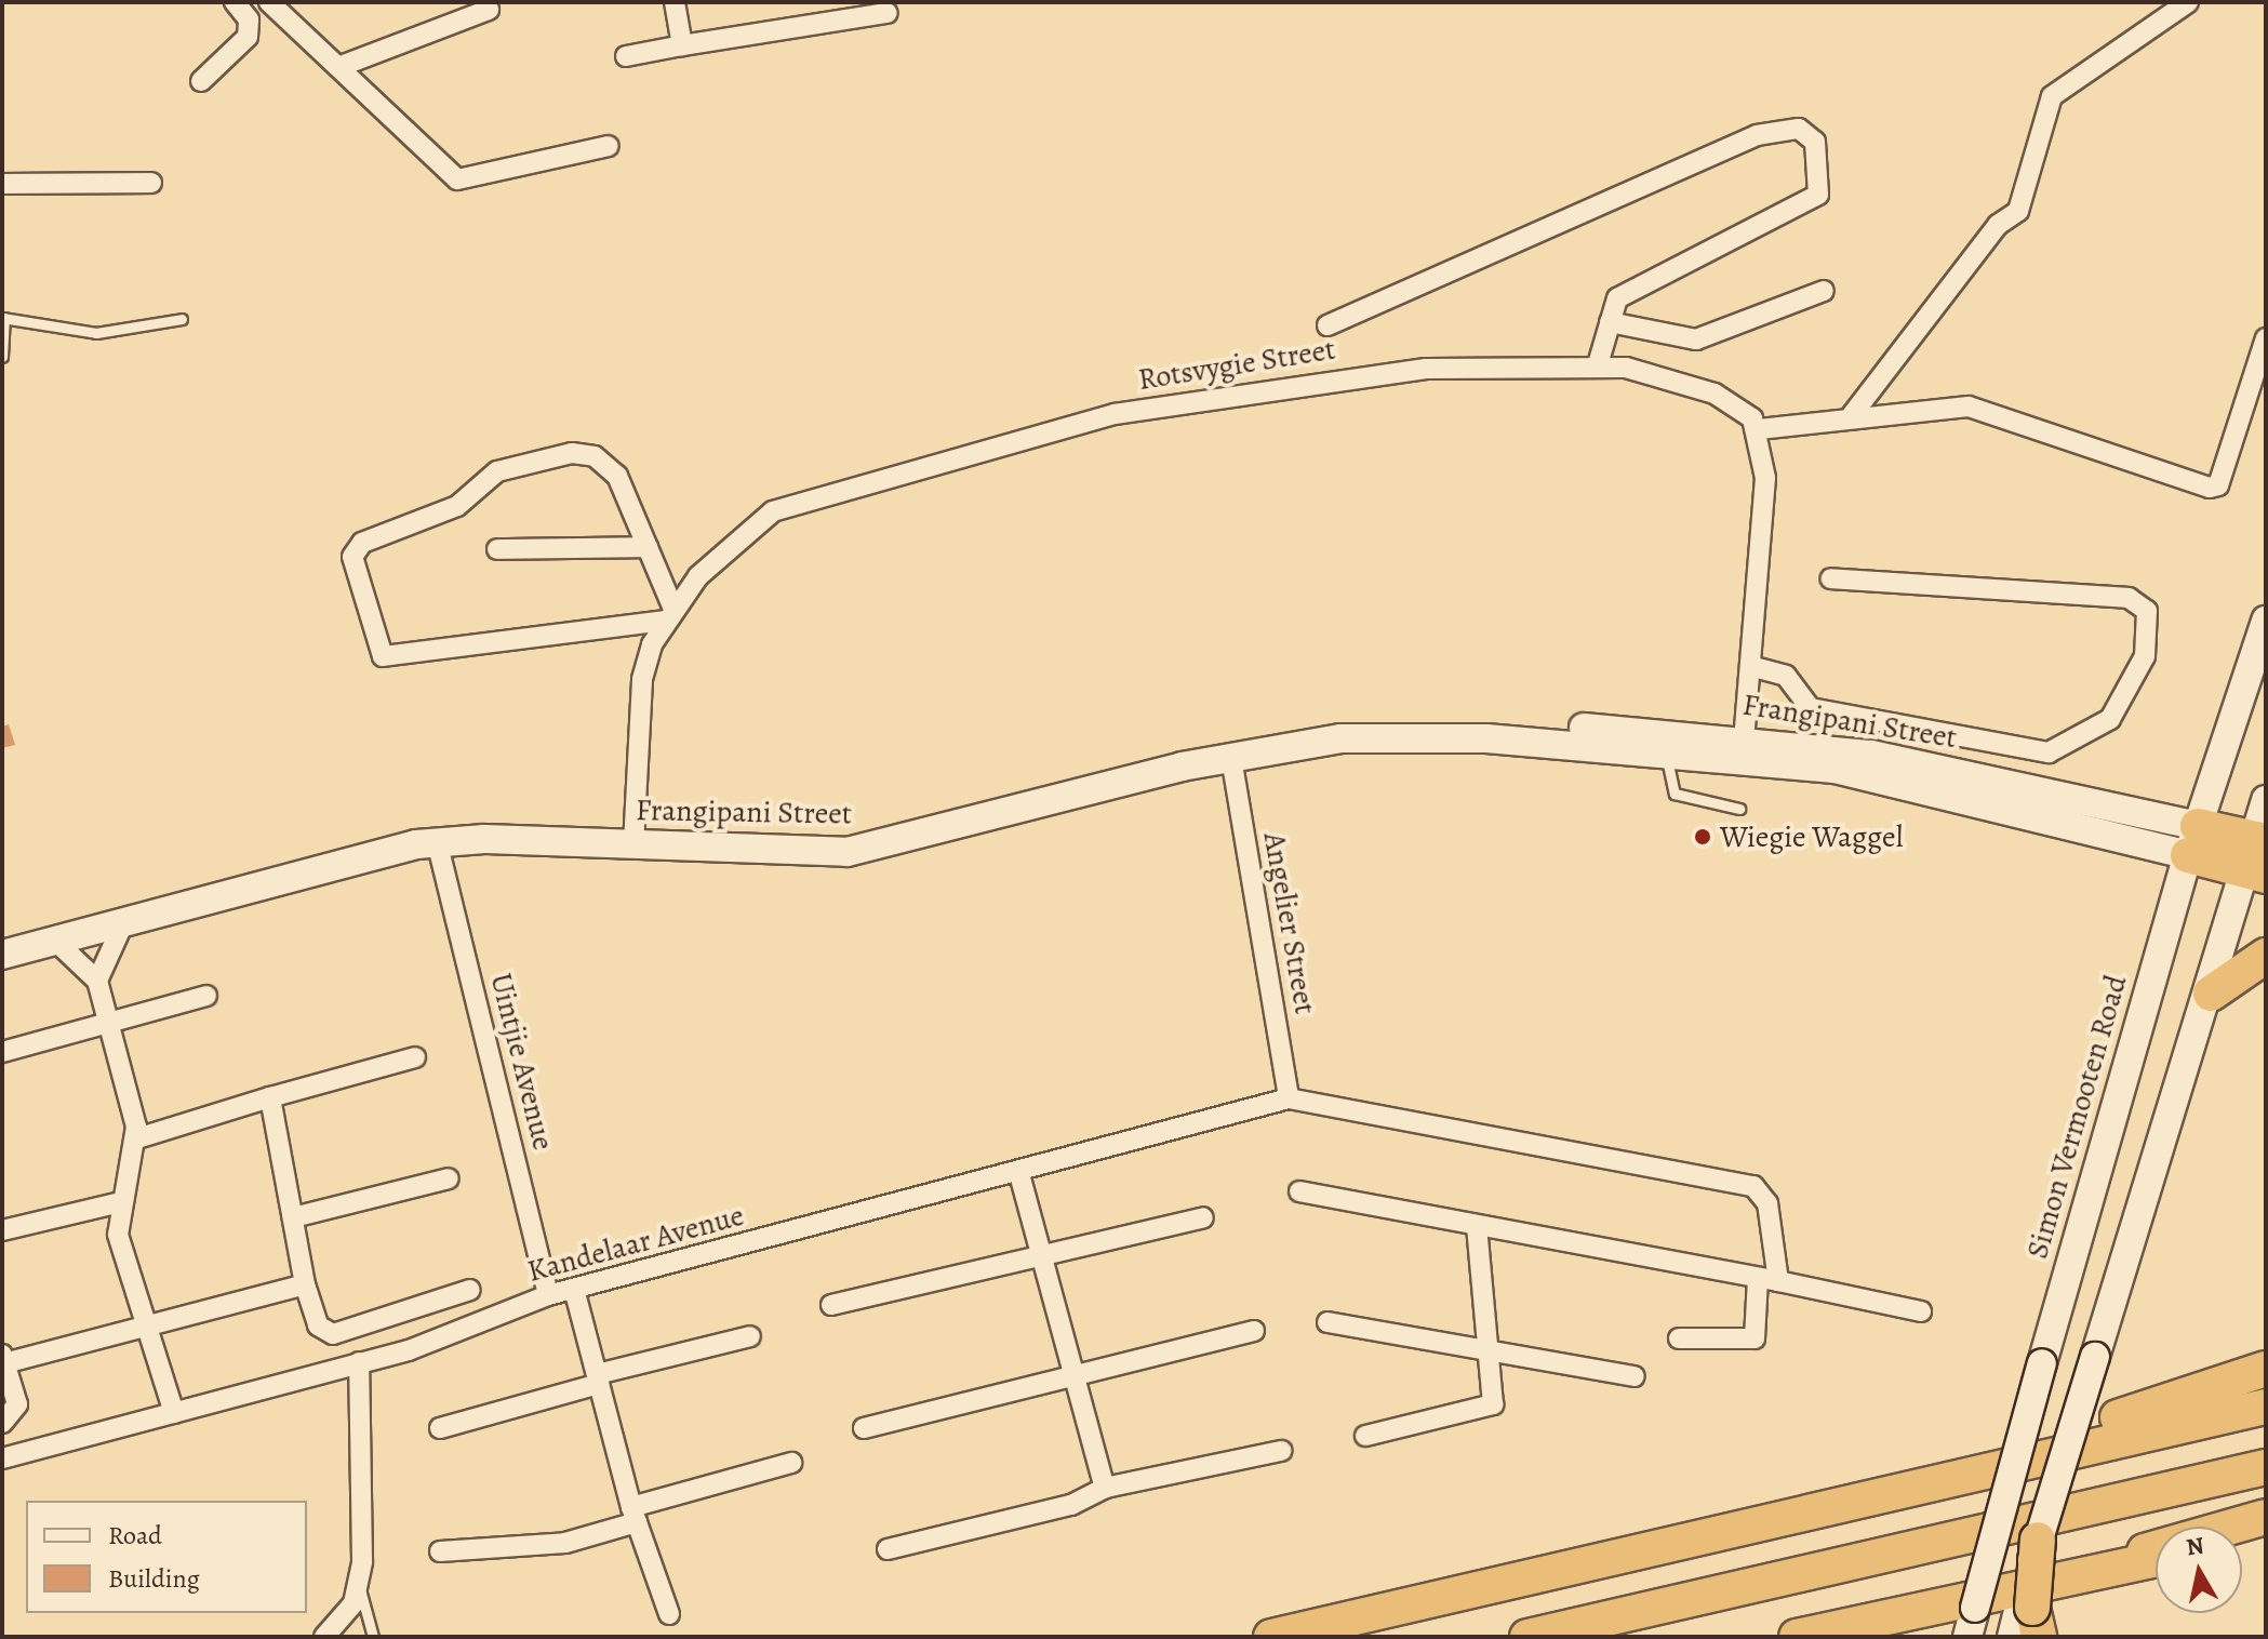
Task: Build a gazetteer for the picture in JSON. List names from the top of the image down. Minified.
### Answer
{"streets":{"street":["Rotsvygie Street","Frangipani Street","Angelier Street","Uintjie Avenue","Simon Vermooten Road","Kandelaar Avenue"]},"crossings":[["Rotsvygie Street","Frangipani Street"],["Frangipani Street","Angelier Street"],["Frangipani Street","Uintjie Avenue"],["Frangipani Street","Simon Vermooten Road"],["Angelier Street","Kandelaar Avenue"],["Uintjie Avenue","Kandelaar Avenue"]],"places":["Wiegie Waggel"],"legend":["Road","Building"],"north":"top"}
